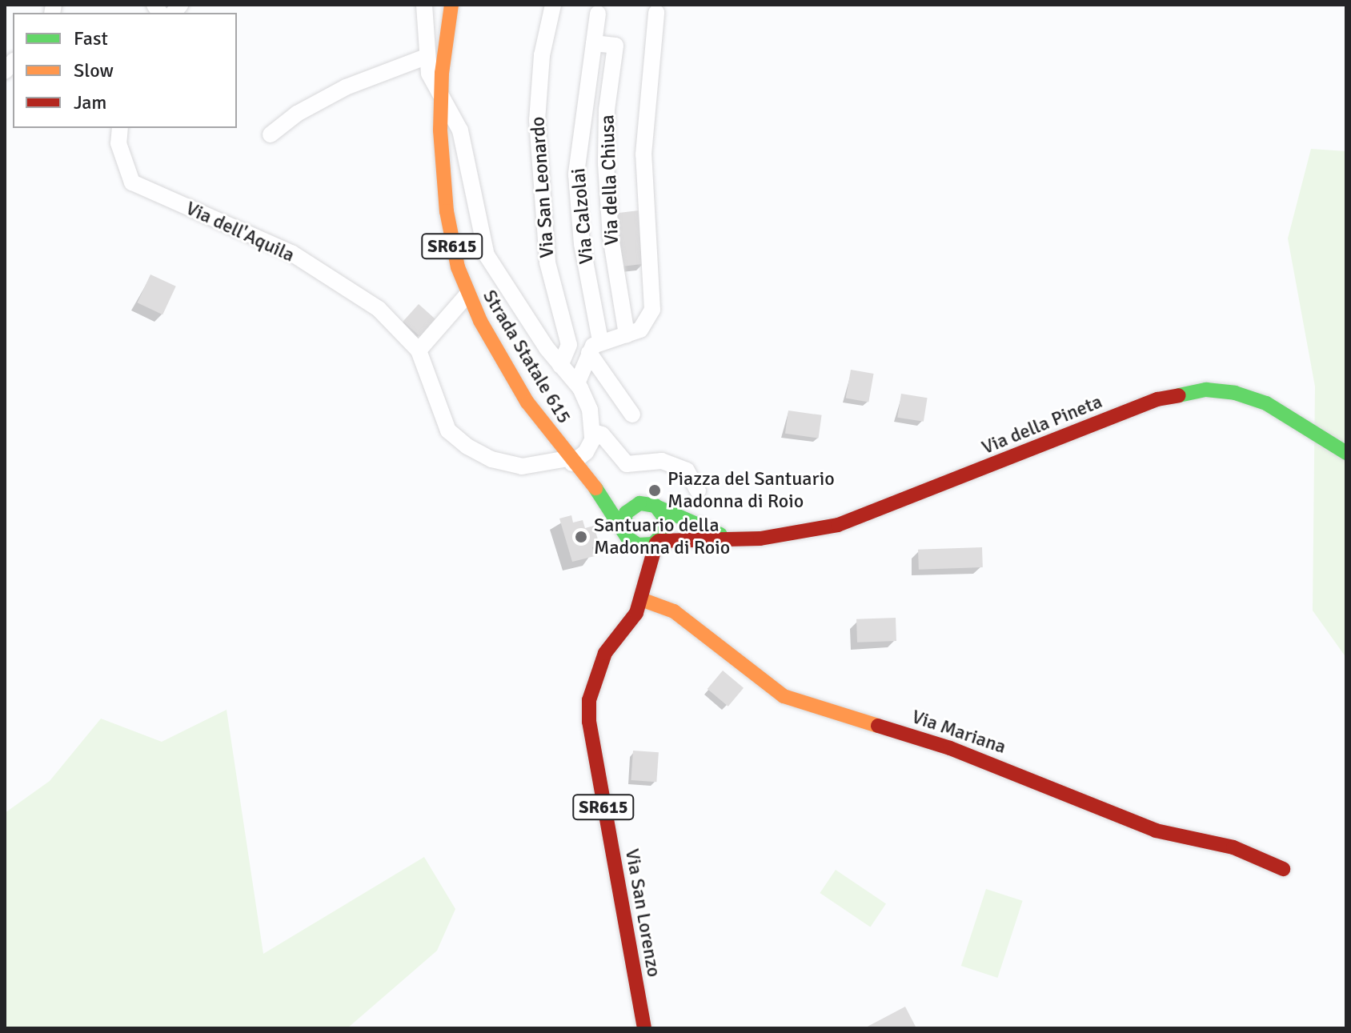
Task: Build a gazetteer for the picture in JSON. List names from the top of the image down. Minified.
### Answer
{"streets":{"main road":["SR615","Strada Statale 615","Via della Pineta","Via Mariana","Via San Lorenzo"],"street":["Via della Chiusa","Via San Leonardo","Via Calzolai","Via dell'Aquila"]},"crossings":[["Via della Chiusa","Via Calzolai"],["Via dell'Aquila","SR615"],["Via dell'Aquila","Strada Statale 615"],["SR615","Strada Statale 615"],["SR615","Via della Pineta"],["SR615","Via Mariana"],["SR615","Via San Lorenzo"],["Via della Pineta","Via San Lorenzo"],["Via Mariana","Via San Lorenzo"]],"places":["Piazza del Santuario Madonna di Roio","Santuario della Madonna di Roio"],"legend":["Fast","Slow","Jam"]}
